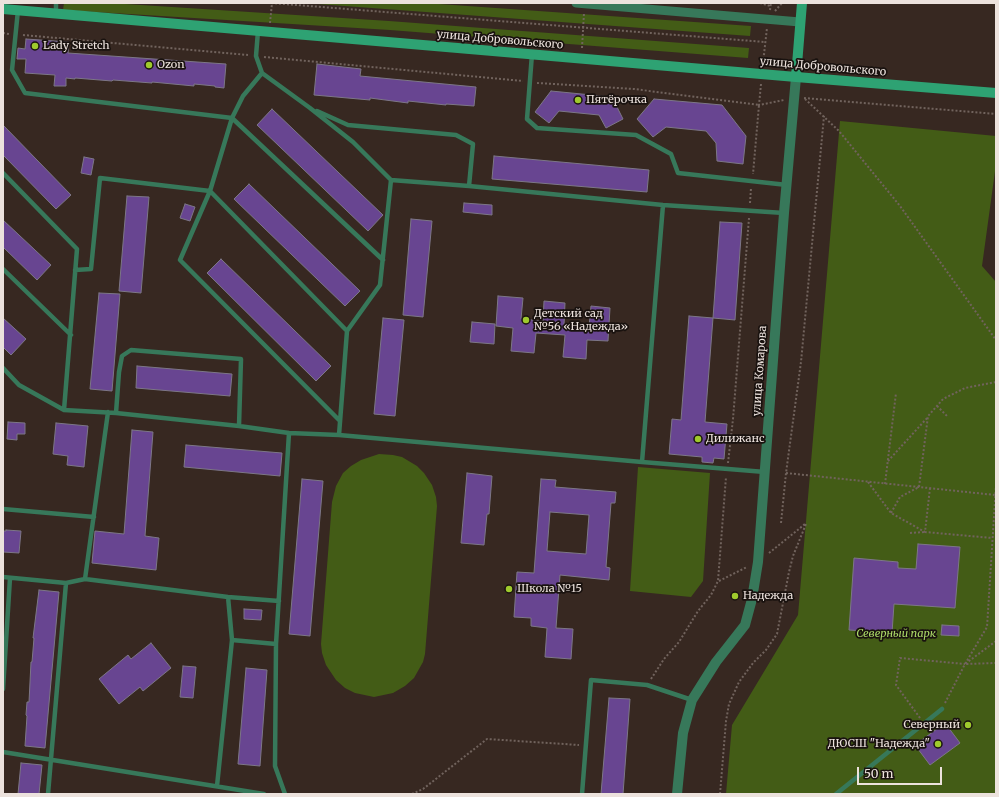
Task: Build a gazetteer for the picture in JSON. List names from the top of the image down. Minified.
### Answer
{"streets":{"main road":["улица Добровольского","улица Комарова"]},"crossings":[["улица Добровольского","улица Комарова"]],"parks":["Северный парк"],"places":["Lady Stretch","Ozon","Пятёрочка","Детский сад №56 «Надежда»","Дилижанс","Школа №15","Надежда","Северный","ДЮСШ \"Надежда\""],"scale_bar":"50 m"}
